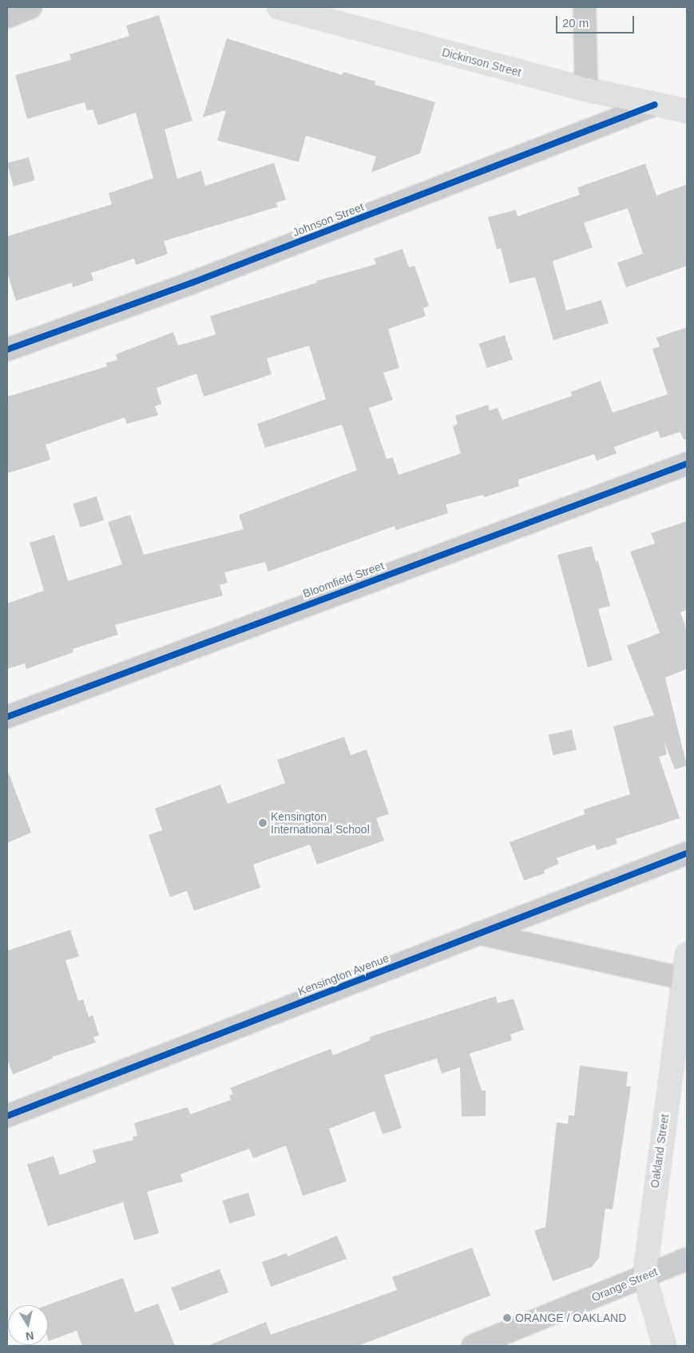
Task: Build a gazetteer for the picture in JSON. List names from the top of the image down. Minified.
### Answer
{"streets":{"main road":["Dickinson Street","Oakland Street"],"street":["Johnson Street","Bloomfield Street","Kensington Avenue","Orange Street"]},"crossings":[["Dickinson Street","Johnson Street"],["Oakland Street","Orange Street"]],"places":["Kensington International School","ORANGE / OAKLAND"],"scale_bar":"20 m","north":"bottom"}
